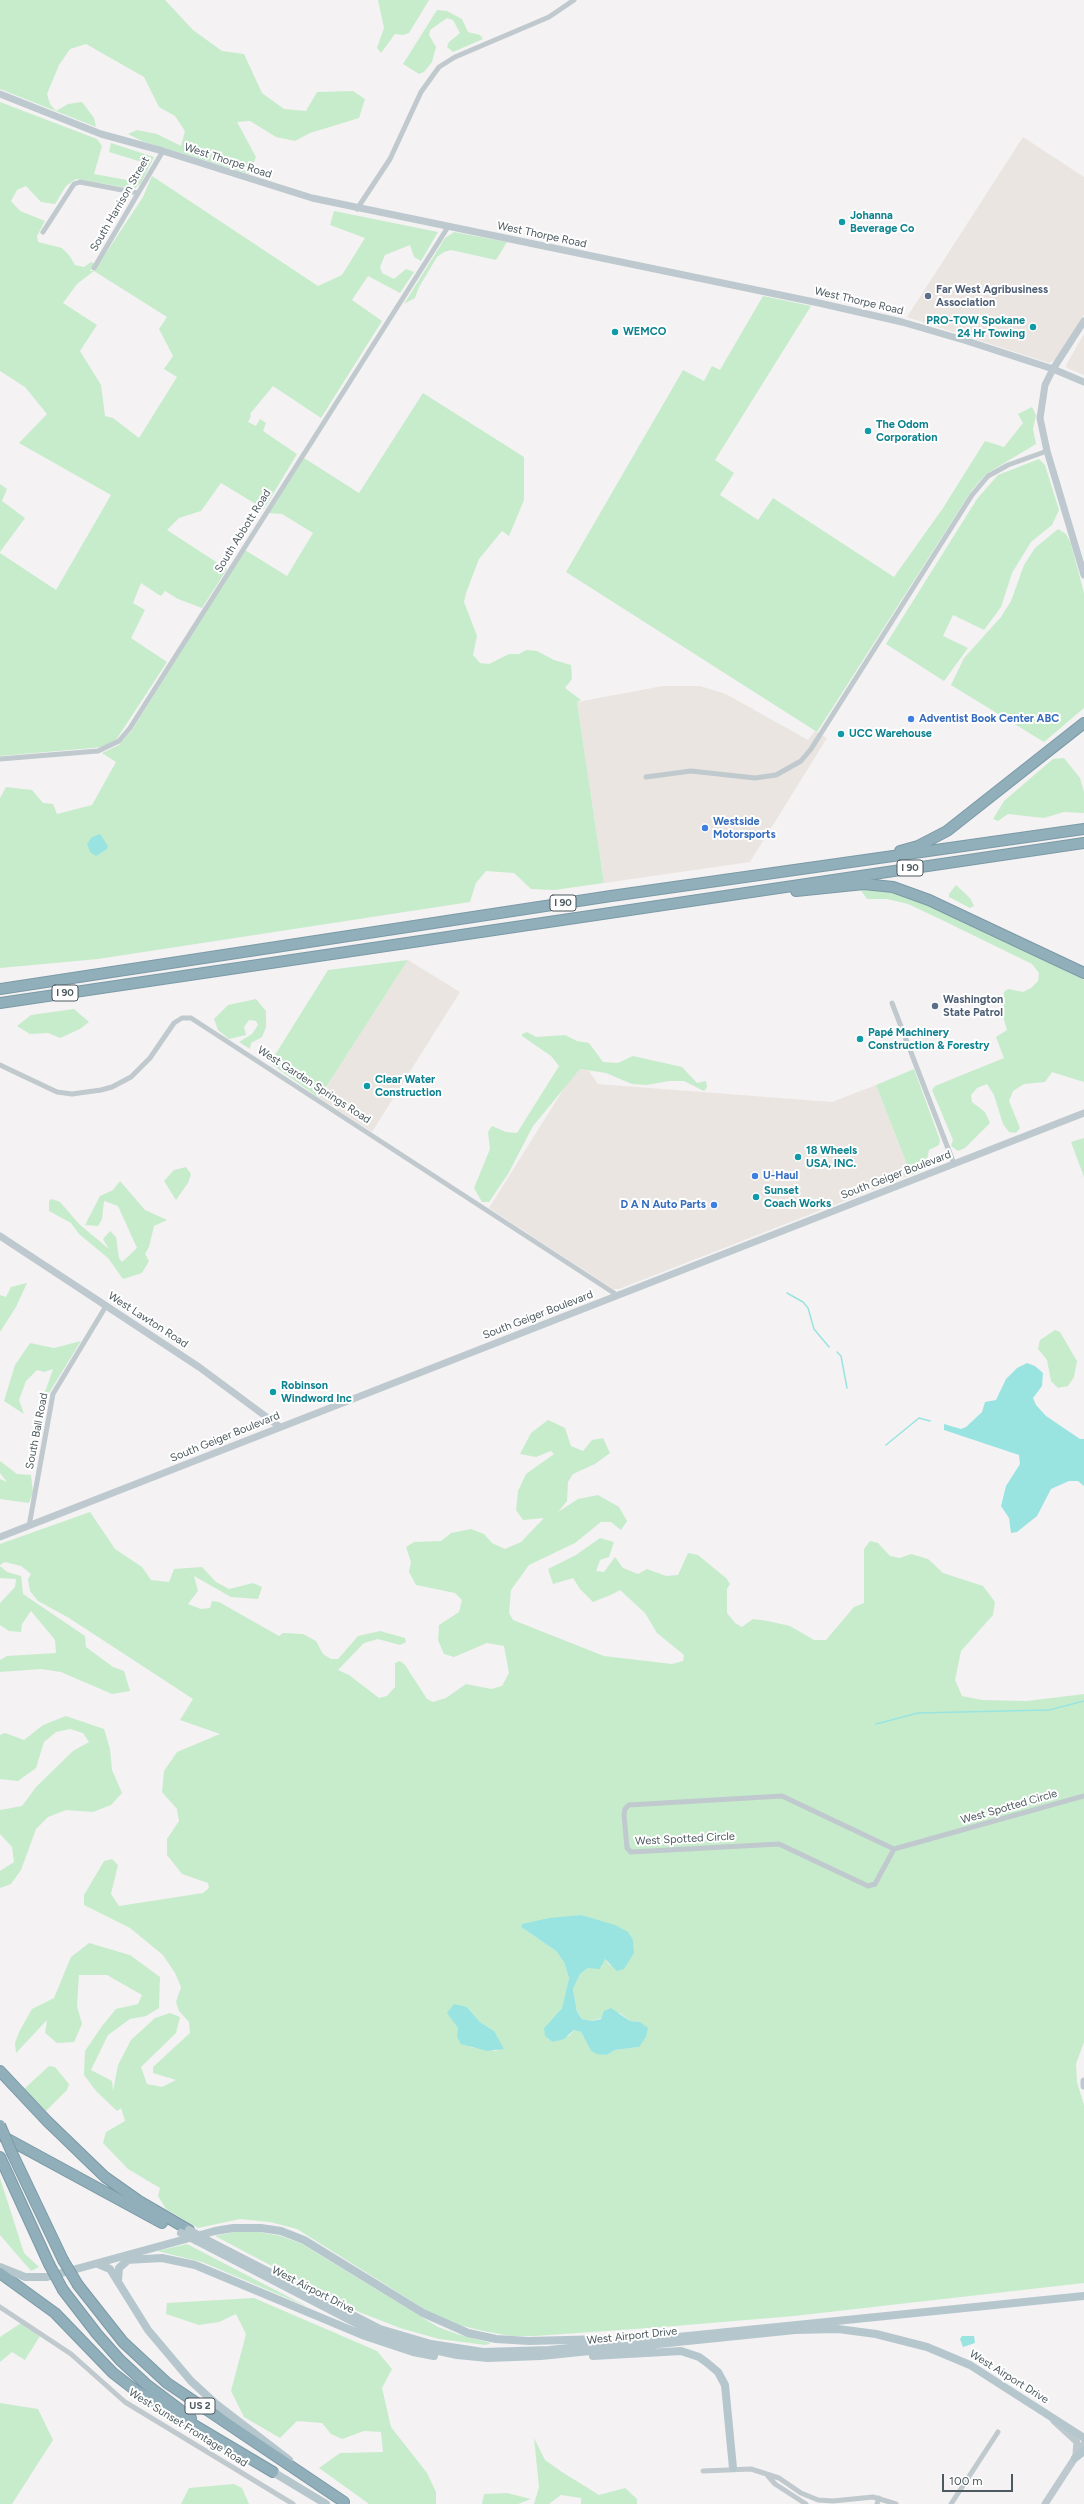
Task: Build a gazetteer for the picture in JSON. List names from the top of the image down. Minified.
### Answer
{"streets":{"highway":["I 90","US 2"],"main road":["West Airport Drive"],"street":["West Thorpe Road","South Harrison Street","South Abbott Road","West Garden Springs Road","South Geiger Boulevard","West Lawton Road","South Ball Road","West Spotted Circle","West Sunset Frontage Road"]},"crossings":[["West Thorpe Road","South Harrison Street"],["West Thorpe Road","South Abbott Road"],["West Garden Springs Road","South Geiger Boulevard"],["South Geiger Boulevard","West Lawton Road"],["South Geiger Boulevard","South Ball Road"],["West Lawton Road","South Ball Road"]],"places":["Johanna Beverage Co","Far West Agribusiness Association","PRO-TOW Spokane 24 Hr Towing","WEMCO","The Odom Corporation","Adventist Book Center ABC","UCC Warehouse","Westside Motorsports","Washington State Patrol","Papé Machinery Construction & Forestry","Clear Water Construction","18 Wheels USA, INC.","U-Haul","Sunset Coach Works","D A N Auto Parts","Robinson Windword Inc"],"scale_bar":"100 m"}
